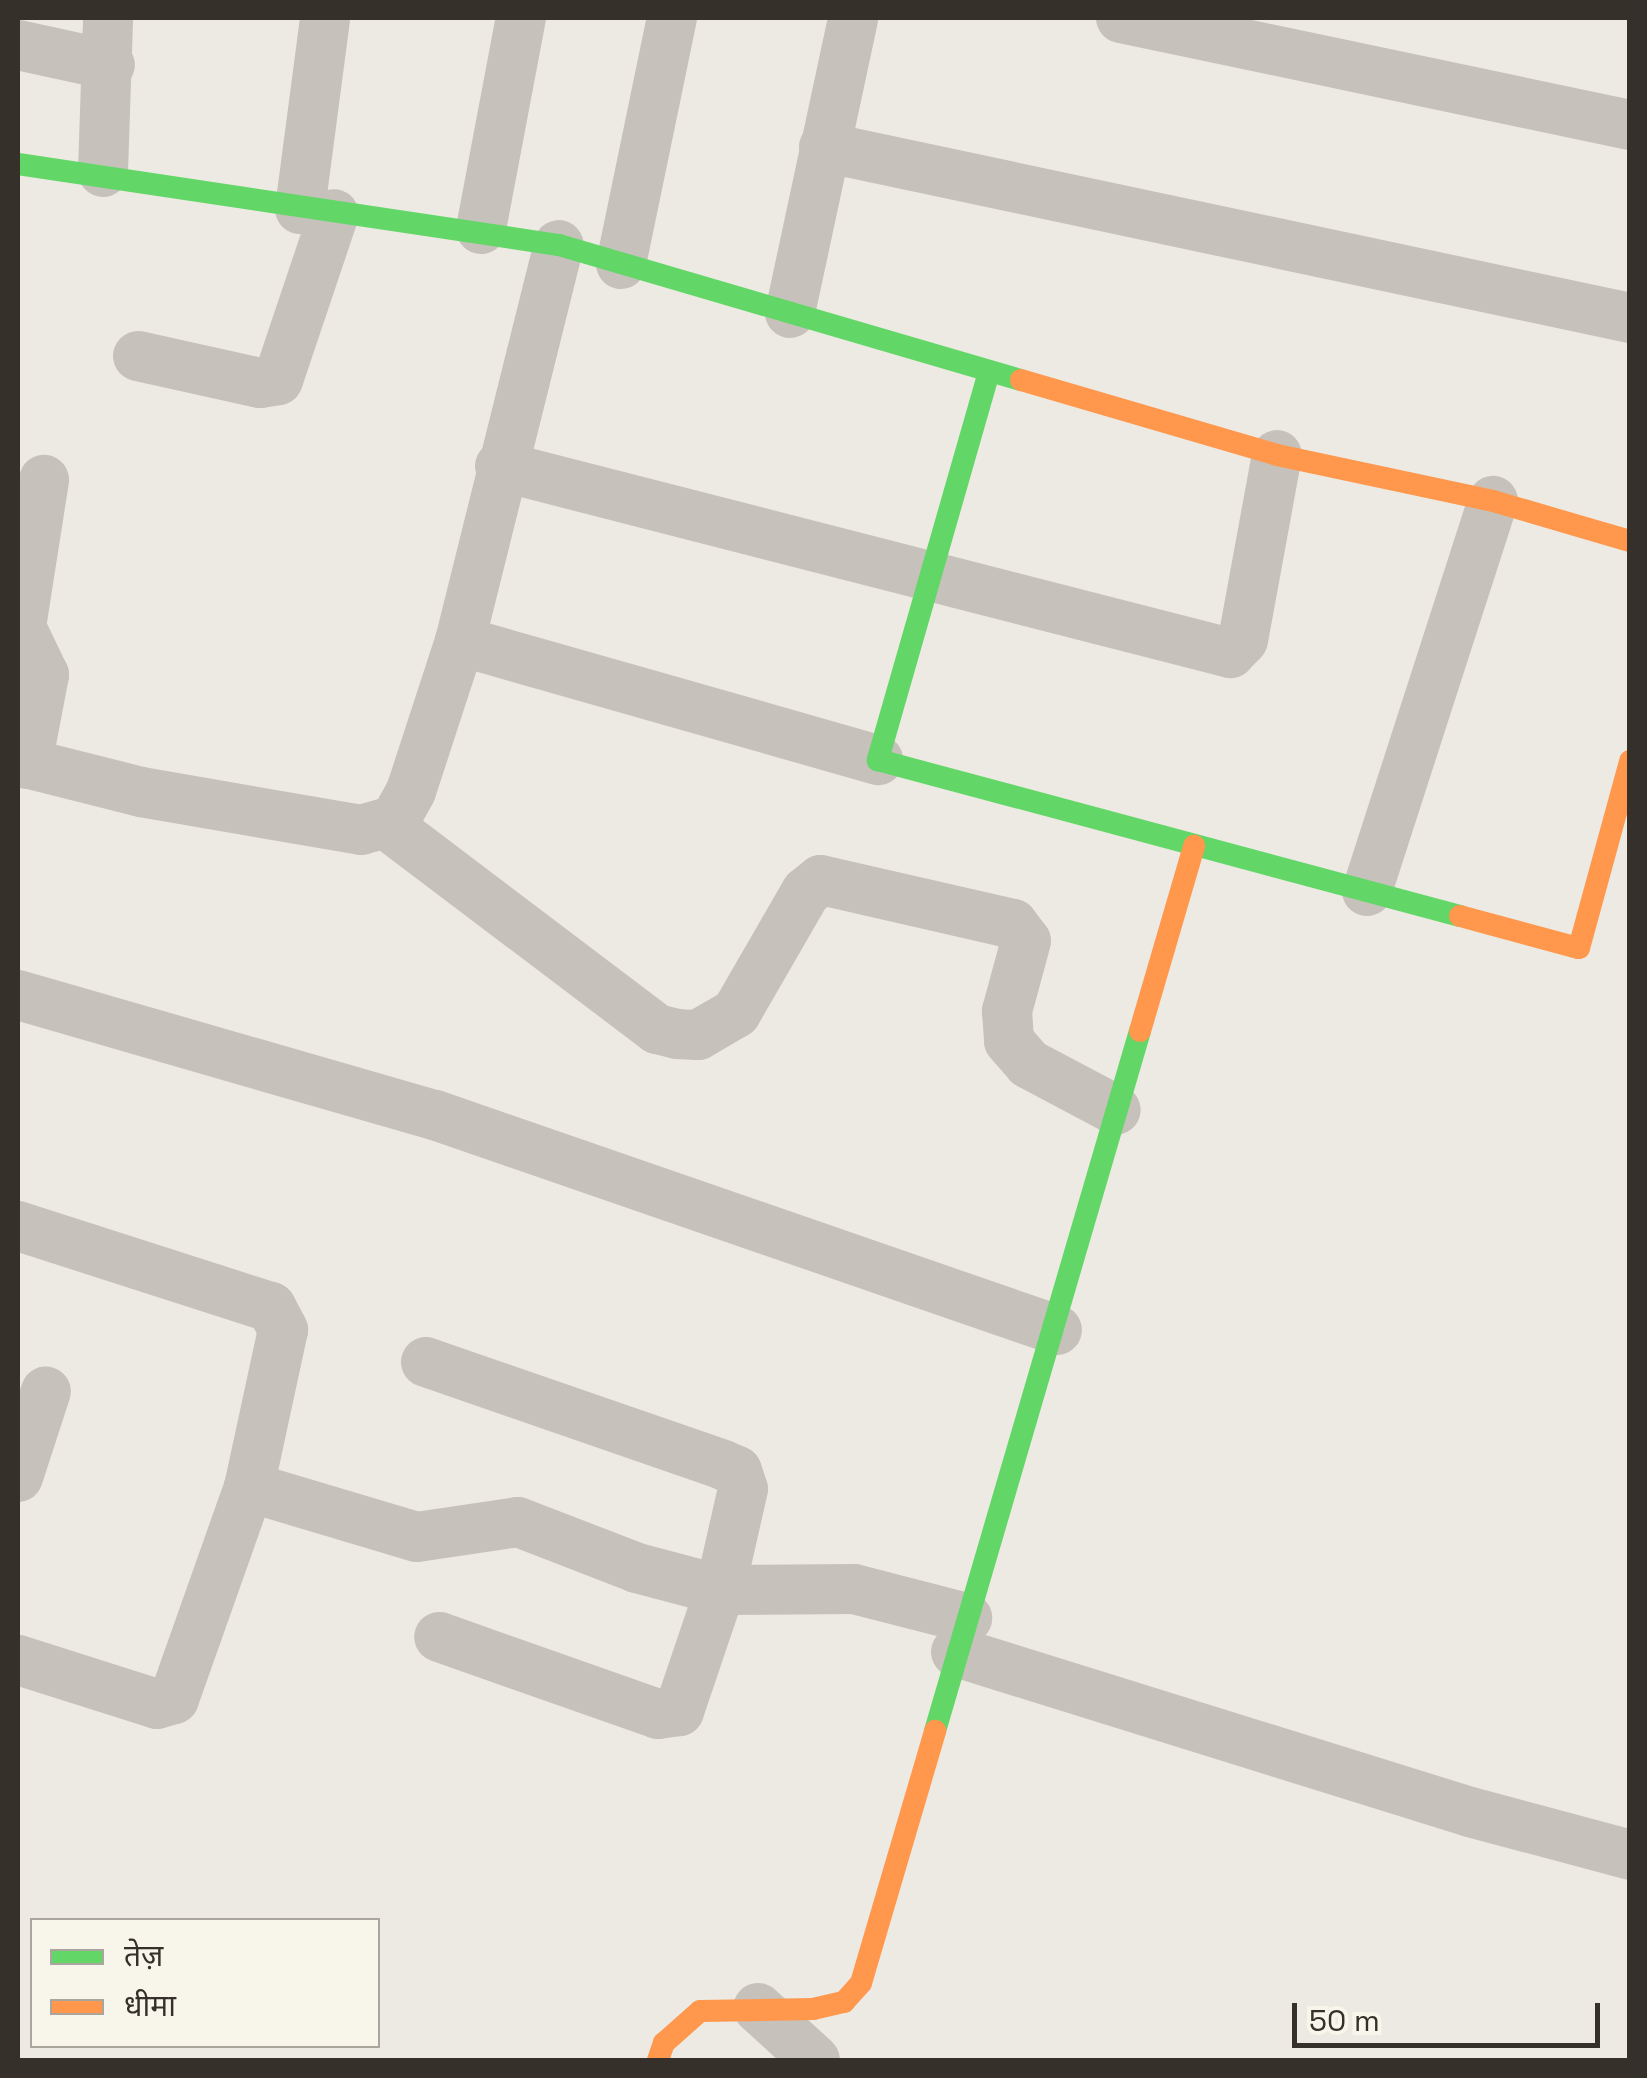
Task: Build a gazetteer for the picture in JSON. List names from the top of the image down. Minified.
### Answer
{"legend":["तेज़","धीमा"],"scale_bar":"50 m"}
